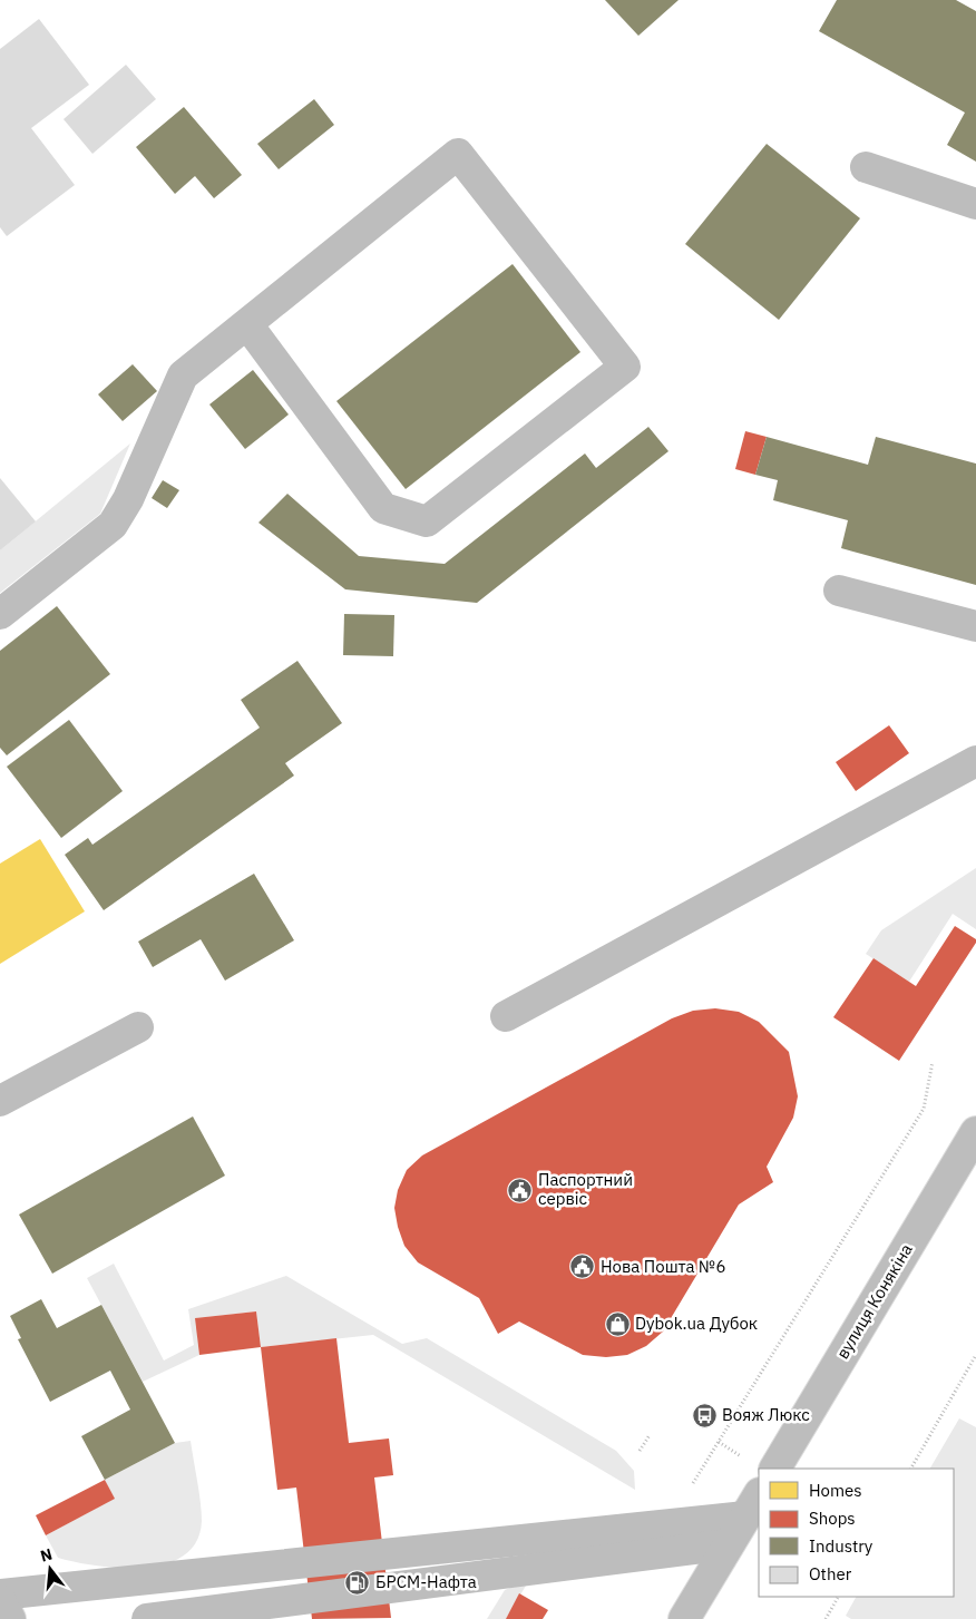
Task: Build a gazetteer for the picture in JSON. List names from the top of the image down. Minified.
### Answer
{"streets":{"main road":["вулиця Конякіна"]},"places":{"public building":["Паспортний сервіс","Нова Пошта №6"],"shop":["Dybok.ua Дубок"],"bus stop":["Вояж Люкс"],"fuel station":["БРСМ-Нафта"]},"legend":["Homes","Shops","Industry","Other"],"north":"top"}
